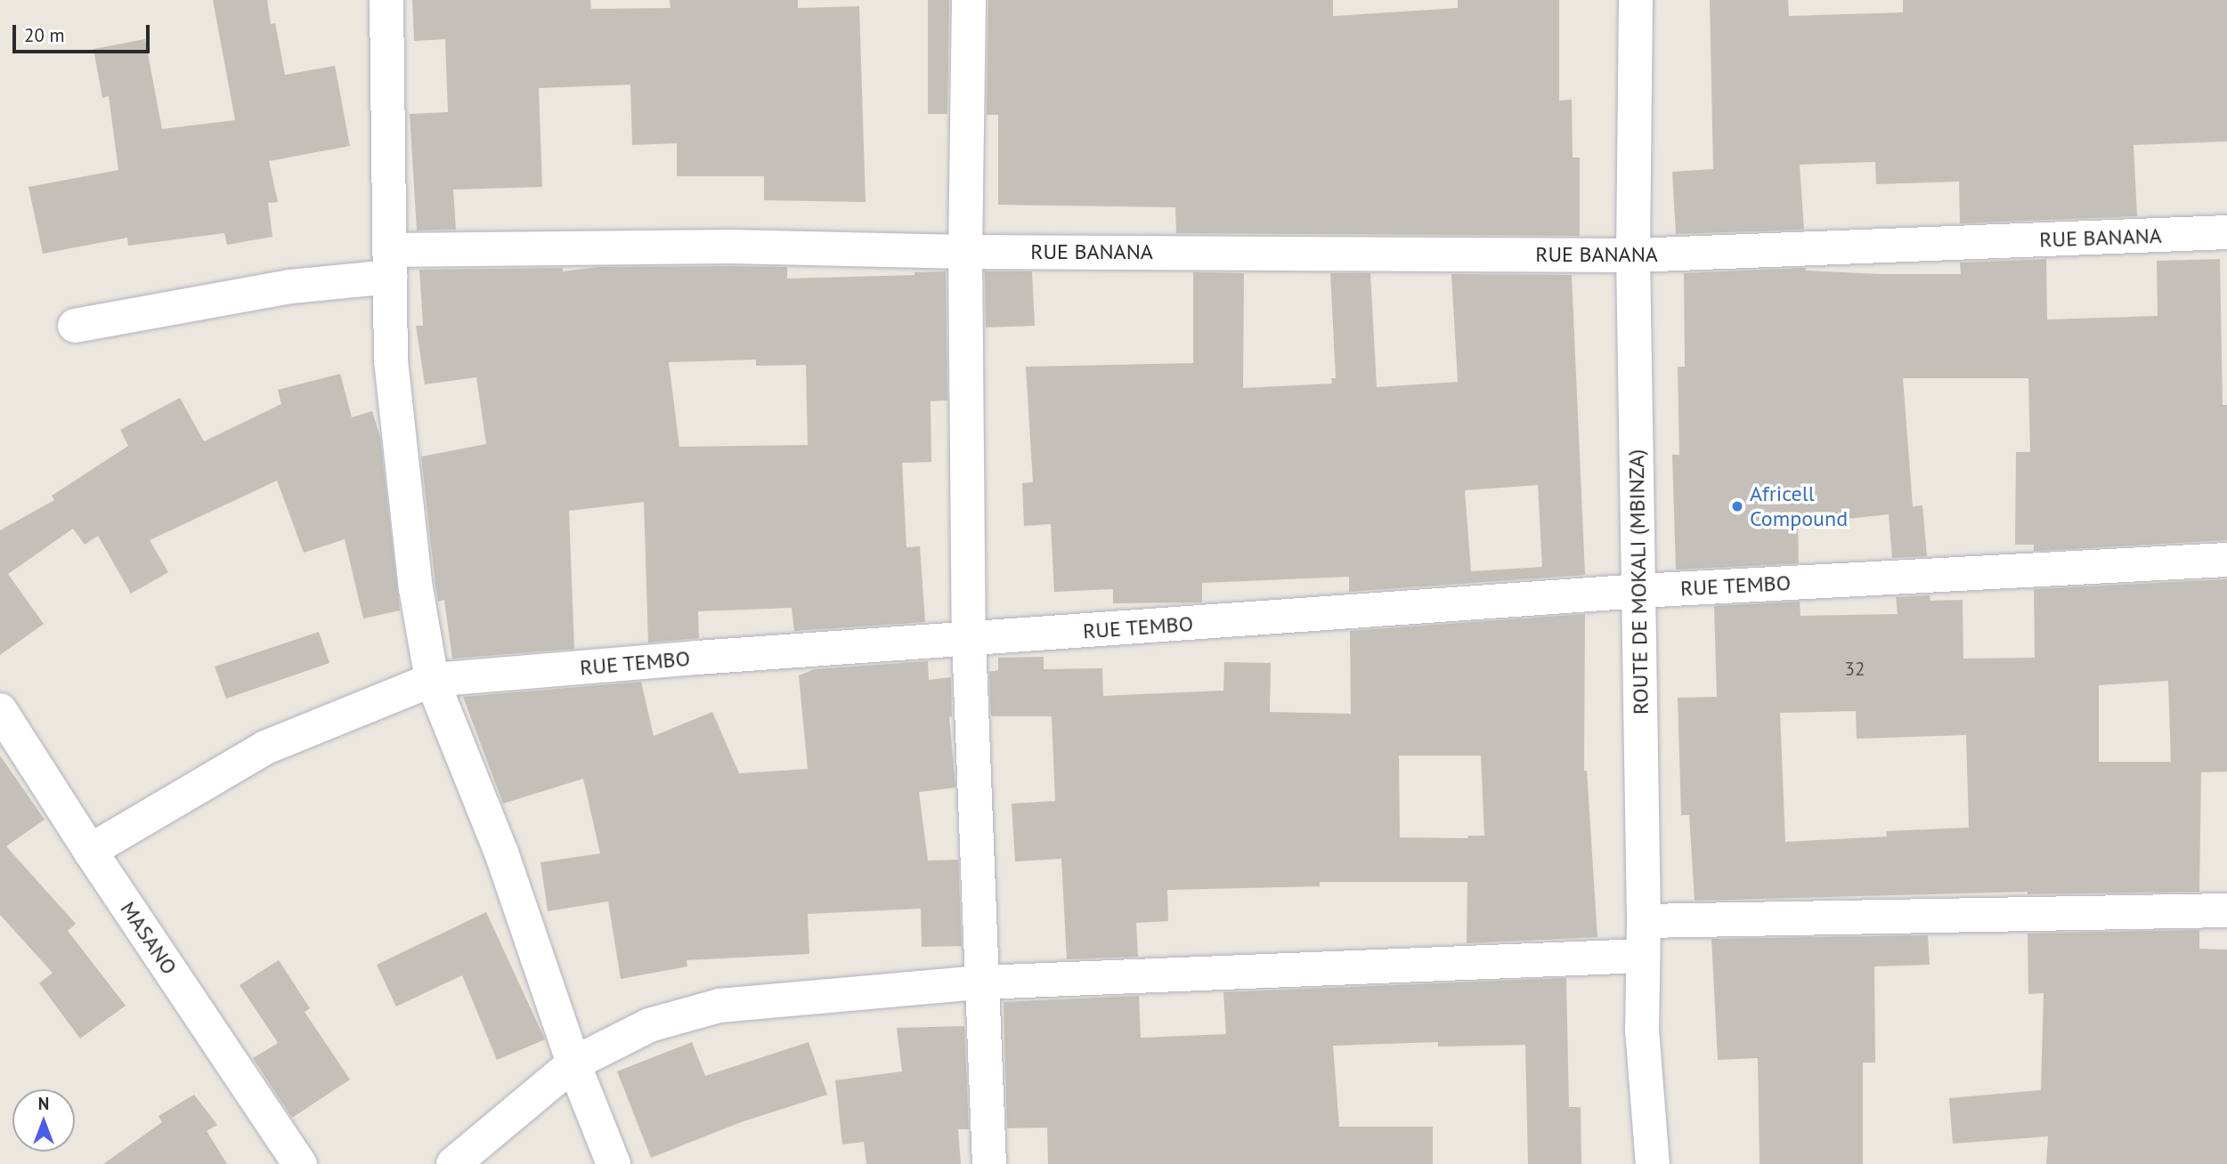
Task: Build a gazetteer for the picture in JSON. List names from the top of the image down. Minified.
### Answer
{"streets":{"street":["RUE BANANA","ROUTE DE MOKALI (MBINZA)","RUE TEMBO","MASANO"]},"crossings":[["RUE BANANA","ROUTE DE MOKALI (MBINZA)"],["ROUTE DE MOKALI (MBINZA)","RUE TEMBO"],["RUE TEMBO","MASANO"]],"places":["Africell Compound"],"house_numbers":["32"],"scale_bar":"20 m","north":"top"}
